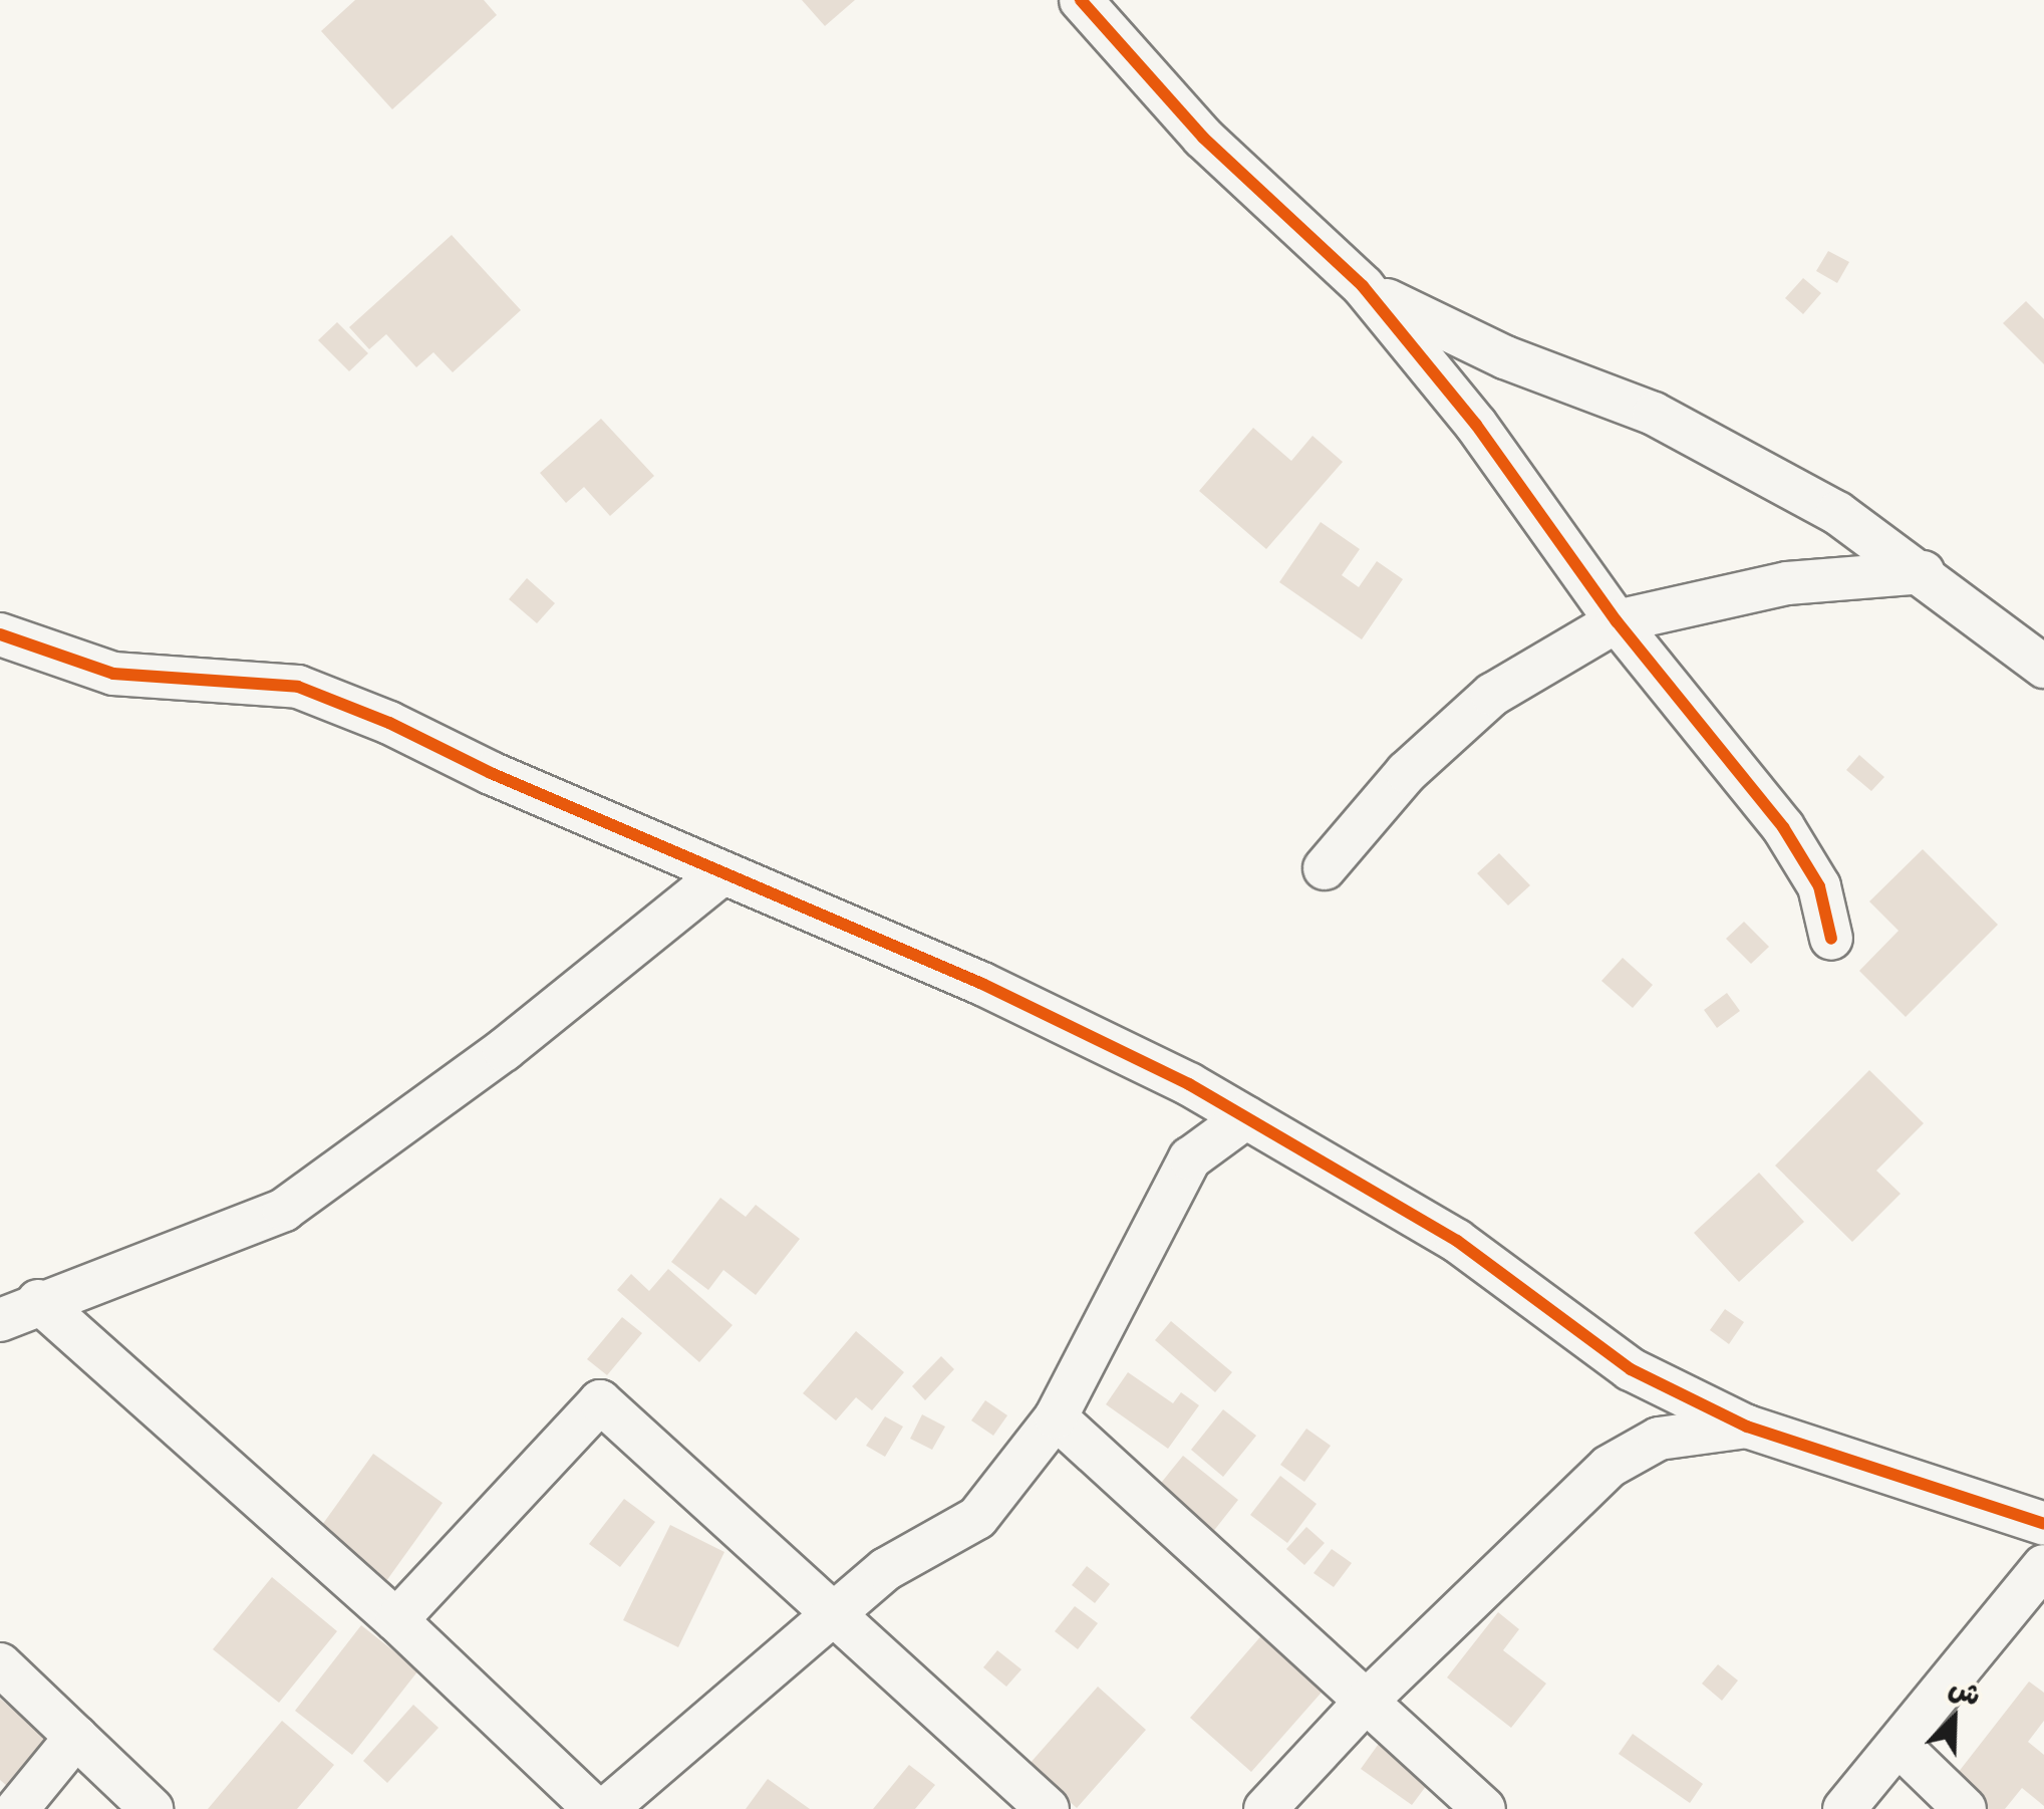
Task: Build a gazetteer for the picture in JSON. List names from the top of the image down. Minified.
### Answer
{"north":"top right"}
